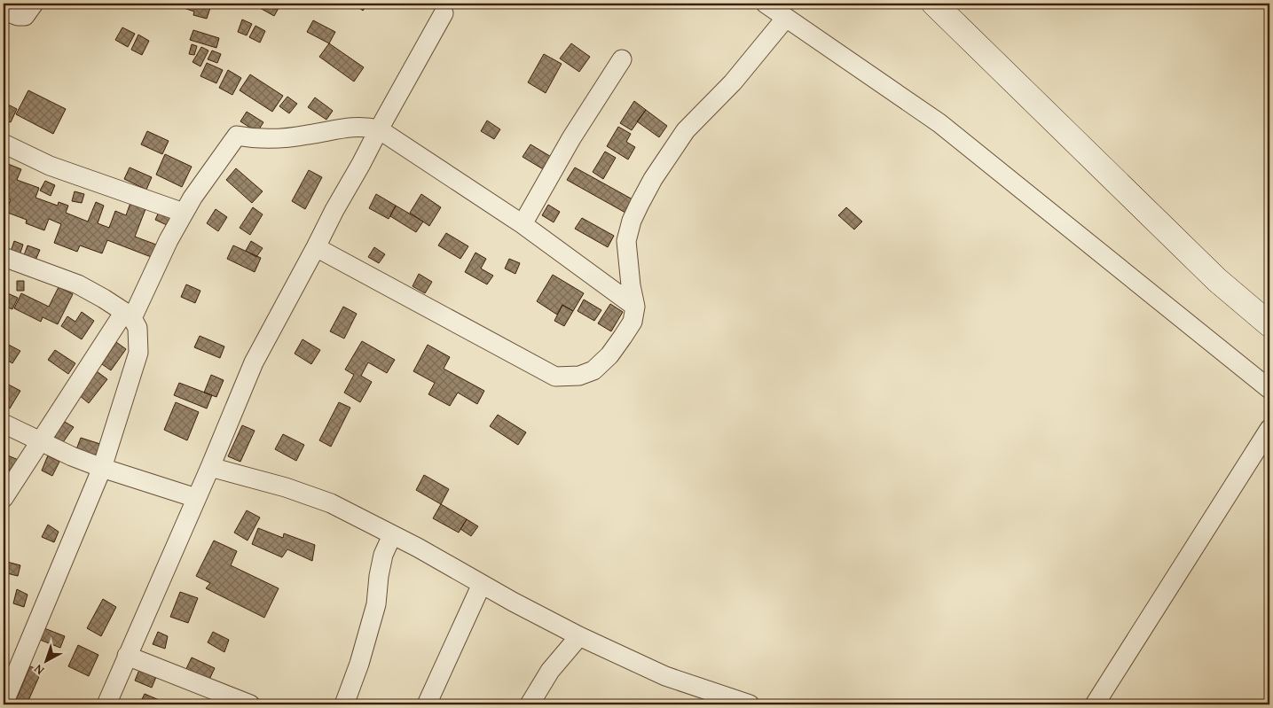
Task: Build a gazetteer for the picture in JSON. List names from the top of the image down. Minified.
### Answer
{"north":"bottom left"}
